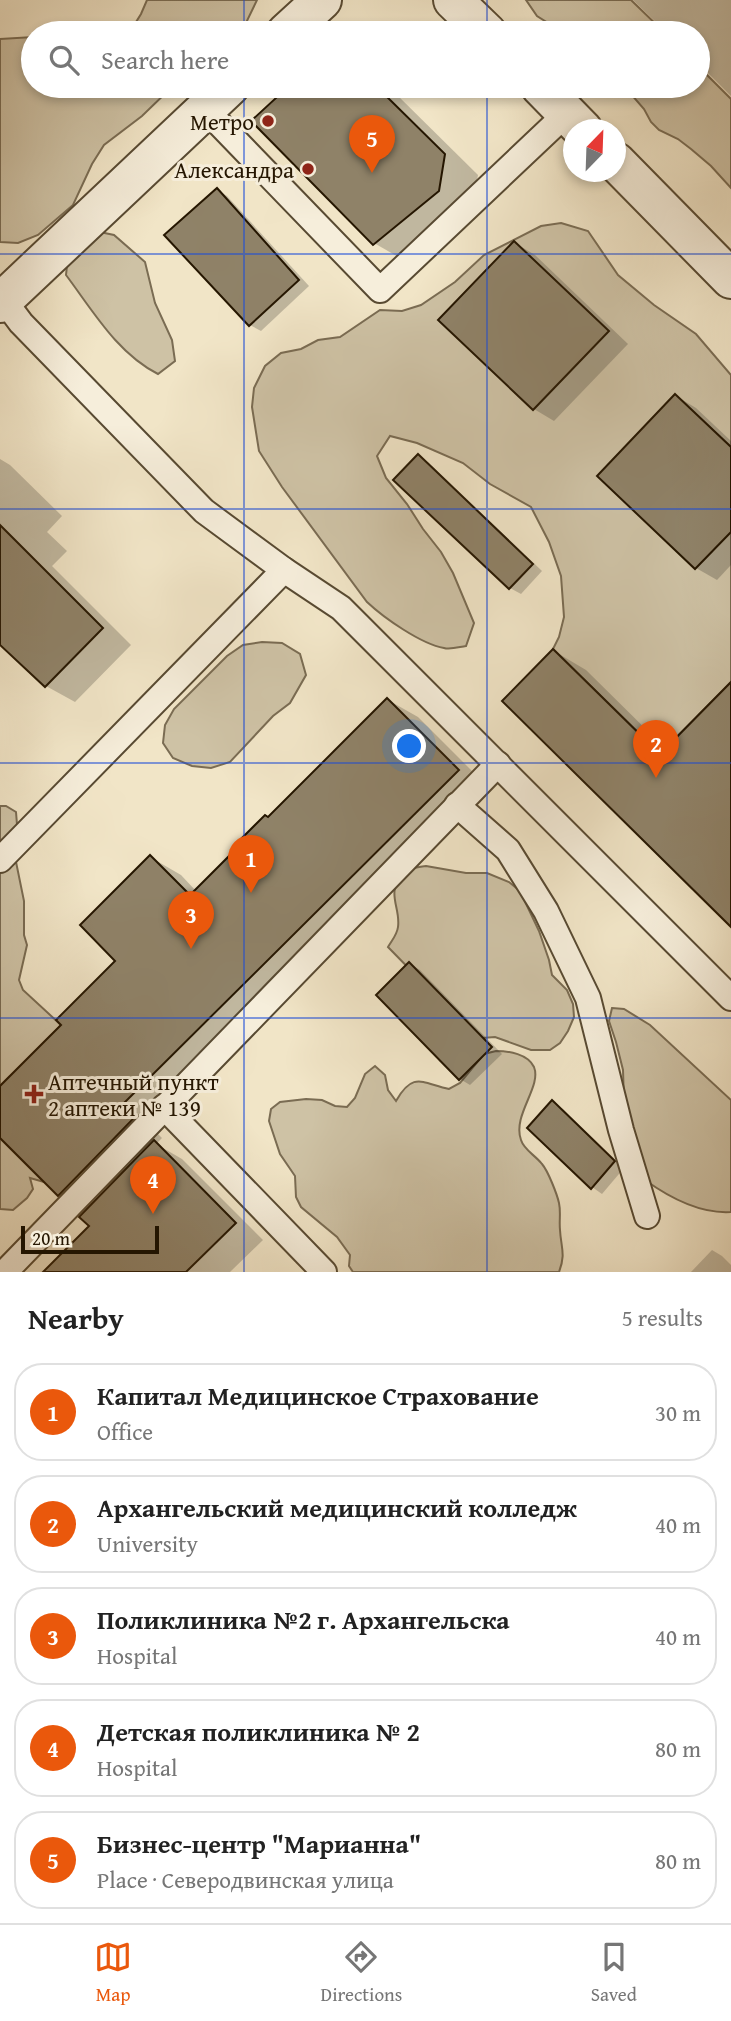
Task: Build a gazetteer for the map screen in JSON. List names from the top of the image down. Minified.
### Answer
{"places":{"other":["Метро","Александра"],"health":["Аптечный пункт 2 аптеки № 139"]},"scale_bar":"20 m","north":"top right","page":{"search":"Search here","pins":["5","2","1","3","4"],"scale":"20 m","heading":["Nearby","5 results"],"list":[{"mark":"1","name":"Капитал Медицинское Страхование","note":"Office","value":"30 m"},{"mark":"2","name":"Архангельский медицинский колледж","note":"University","value":"40 m"},{"mark":"3","name":"Поликлиника №2 г. Архангельска","note":"Hospital","value":"40 m"},{"mark":"4","name":"Детская поликлиника № 2","note":"Hospital","value":"80 m"},{"mark":"5","name":"Бизнес-центр \"Марианна\"","note":"Place · Северодвинская улица","value":"80 m"}],"nav":["Map","Directions","Saved"]}}
